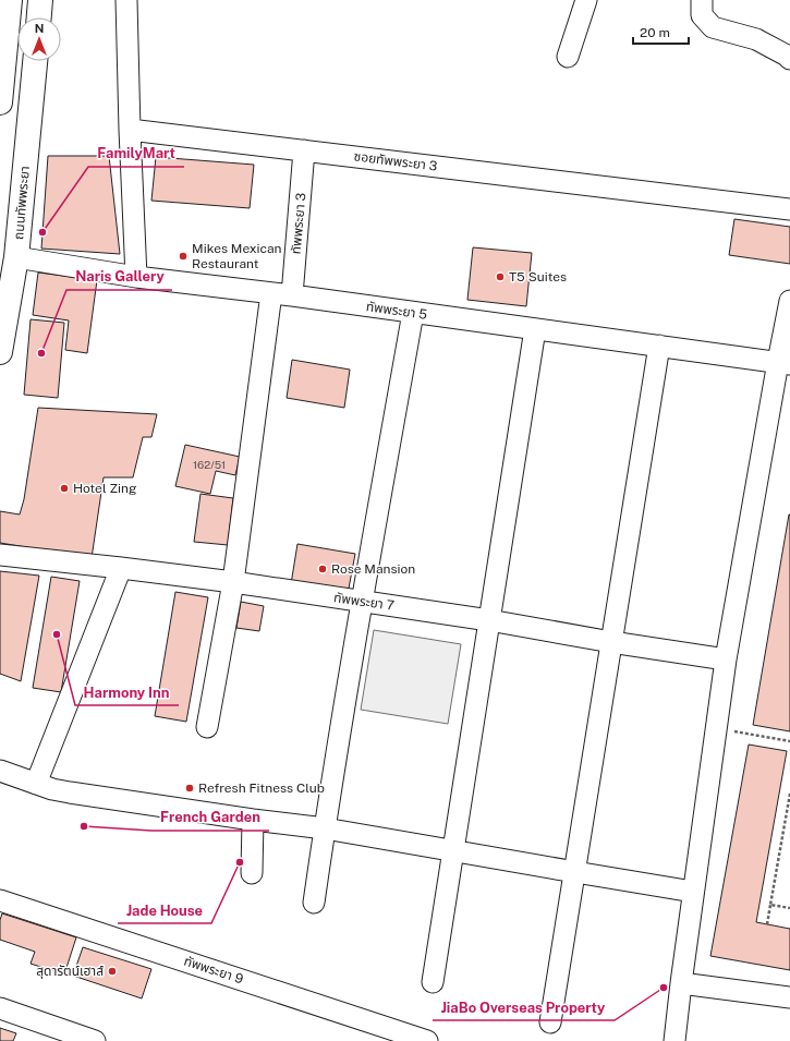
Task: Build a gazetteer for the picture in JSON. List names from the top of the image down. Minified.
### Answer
{"streets":{"main road":["ถนนทัพพระยา"],"street":["ซอยทัพพระยา 3","ทัพพระยา 3","ทัพพระยา 5","ทัพพระยา 7","ทัพพระยา 9"]},"crossings":[["ซอยทัพพระยา 3","ทัพพระยา 3"],["ถนนทัพพระยา","ทัพพระยา 5"],["ทัพพระยา 3","ทัพพระยา 5"]],"places":["FamilyMart","Mikes Mexican Restaurant","T5 Suites","Naris Gallery","Hotel Zing","Rose Mansion","Harmony Inn","Refresh Fitness Club","French Garden","Jade House","สุดารัตน์เฮาส์","JiaBo Overseas Property"],"house_numbers":["162/51"],"scale_bar":"20 m","north":"top"}
